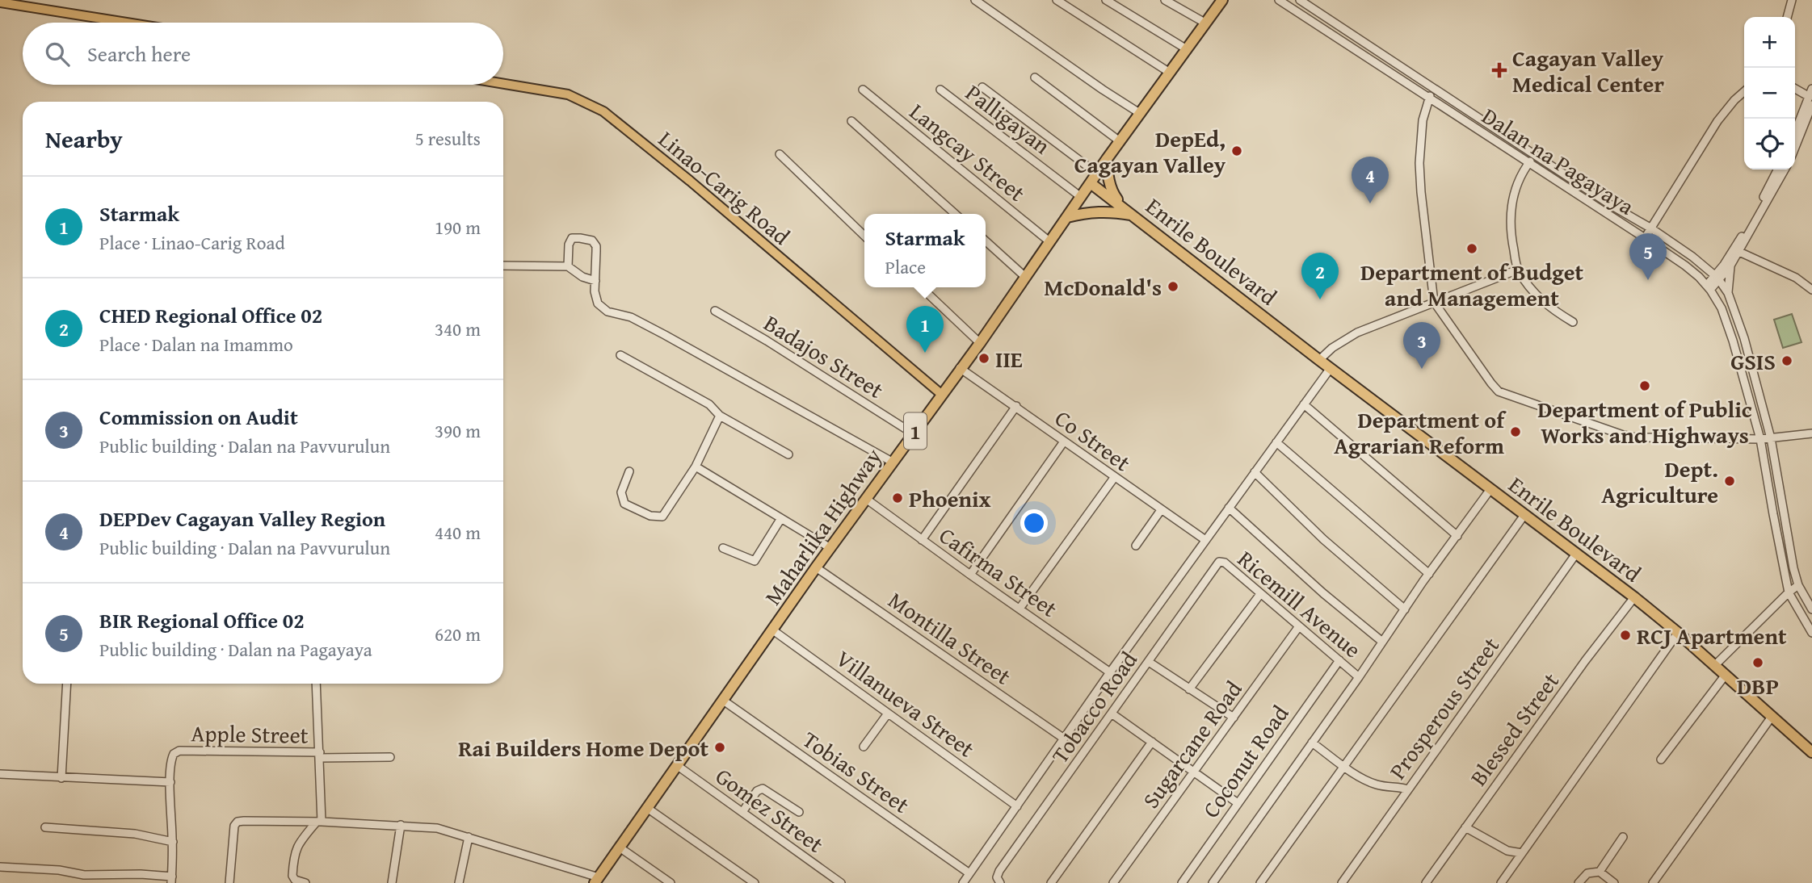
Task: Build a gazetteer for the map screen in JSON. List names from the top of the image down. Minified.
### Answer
{"streets":{"highway":["Enrile Boulevard","1","Maharlika Highway"],"main road":["Linao-Carig Road"],"street":["Palligayan","Langcay Street","Dalan na Pagayaya","Badajos Street","Co Street","Cafirma Street","Ricemill Avenue","Montilla Street","Villanueva Street","Tobacco Road","Prosperous Street","Blessed Street","Apple Street","Sugarcane Road","Coconut Road","Tobias Street","Gomez Street"]},"crossings":[["Palligayan","Maharlika Highway"],["Langcay Street","Maharlika Highway"],["Linao-Carig Road","Maharlika Highway"],["Enrile Boulevard","Maharlika Highway"],["Enrile Boulevard","Prosperous Street"],["Enrile Boulevard","Blessed Street"],["Badajos Street","Maharlika Highway"],["Co Street","Maharlika Highway"],["Maharlika Highway","Cafirma Street"],["Maharlika Highway","Montilla Street"],["Maharlika Highway","Villanueva Street"],["Maharlika Highway","Tobias Street"],["Maharlika Highway","Gomez Street"],["Ricemill Avenue","Tobacco Road"],["Ricemill Avenue","Sugarcane Road"],["Ricemill Avenue","Coconut Road"]],"places":{"health":["Cagayan Valley Medical Center"],"other":["DepEd, Cagayan Valley","Department of Budget and Management","McDonald's","IIE","GSIS","Department of Public Works and Highways","Department of Agrarian Reform","Dept. Agriculture","Phoenix","RCJ Apartment","DBP","Rai Builders Home Depot"]},"page":{"map_buttons":["+","−"],"search":"Search here","heading":["Nearby","5 results"],"pins":["4","5","2","1","3"],"list":[{"mark":"1","name":"Starmak","note":"Place · Linao-Carig Road","value":"190 m"},{"mark":"2","name":"CHED Regional Office 02","note":"Place · Dalan na Imammo","value":"340 m"},{"mark":"3","name":"Commission on Audit","note":"Public building · Dalan na Pavvurulun","value":"390 m"},{"mark":"4","name":"DEPDev Cagayan Valley Region","note":"Public building · Dalan na Pavvurulun","value":"440 m"},{"mark":"5","name":"BIR Regional Office 02","note":"Public building · Dalan na Pagayaya","value":"620 m"}],"popup":["Starmak","Place"]}}
